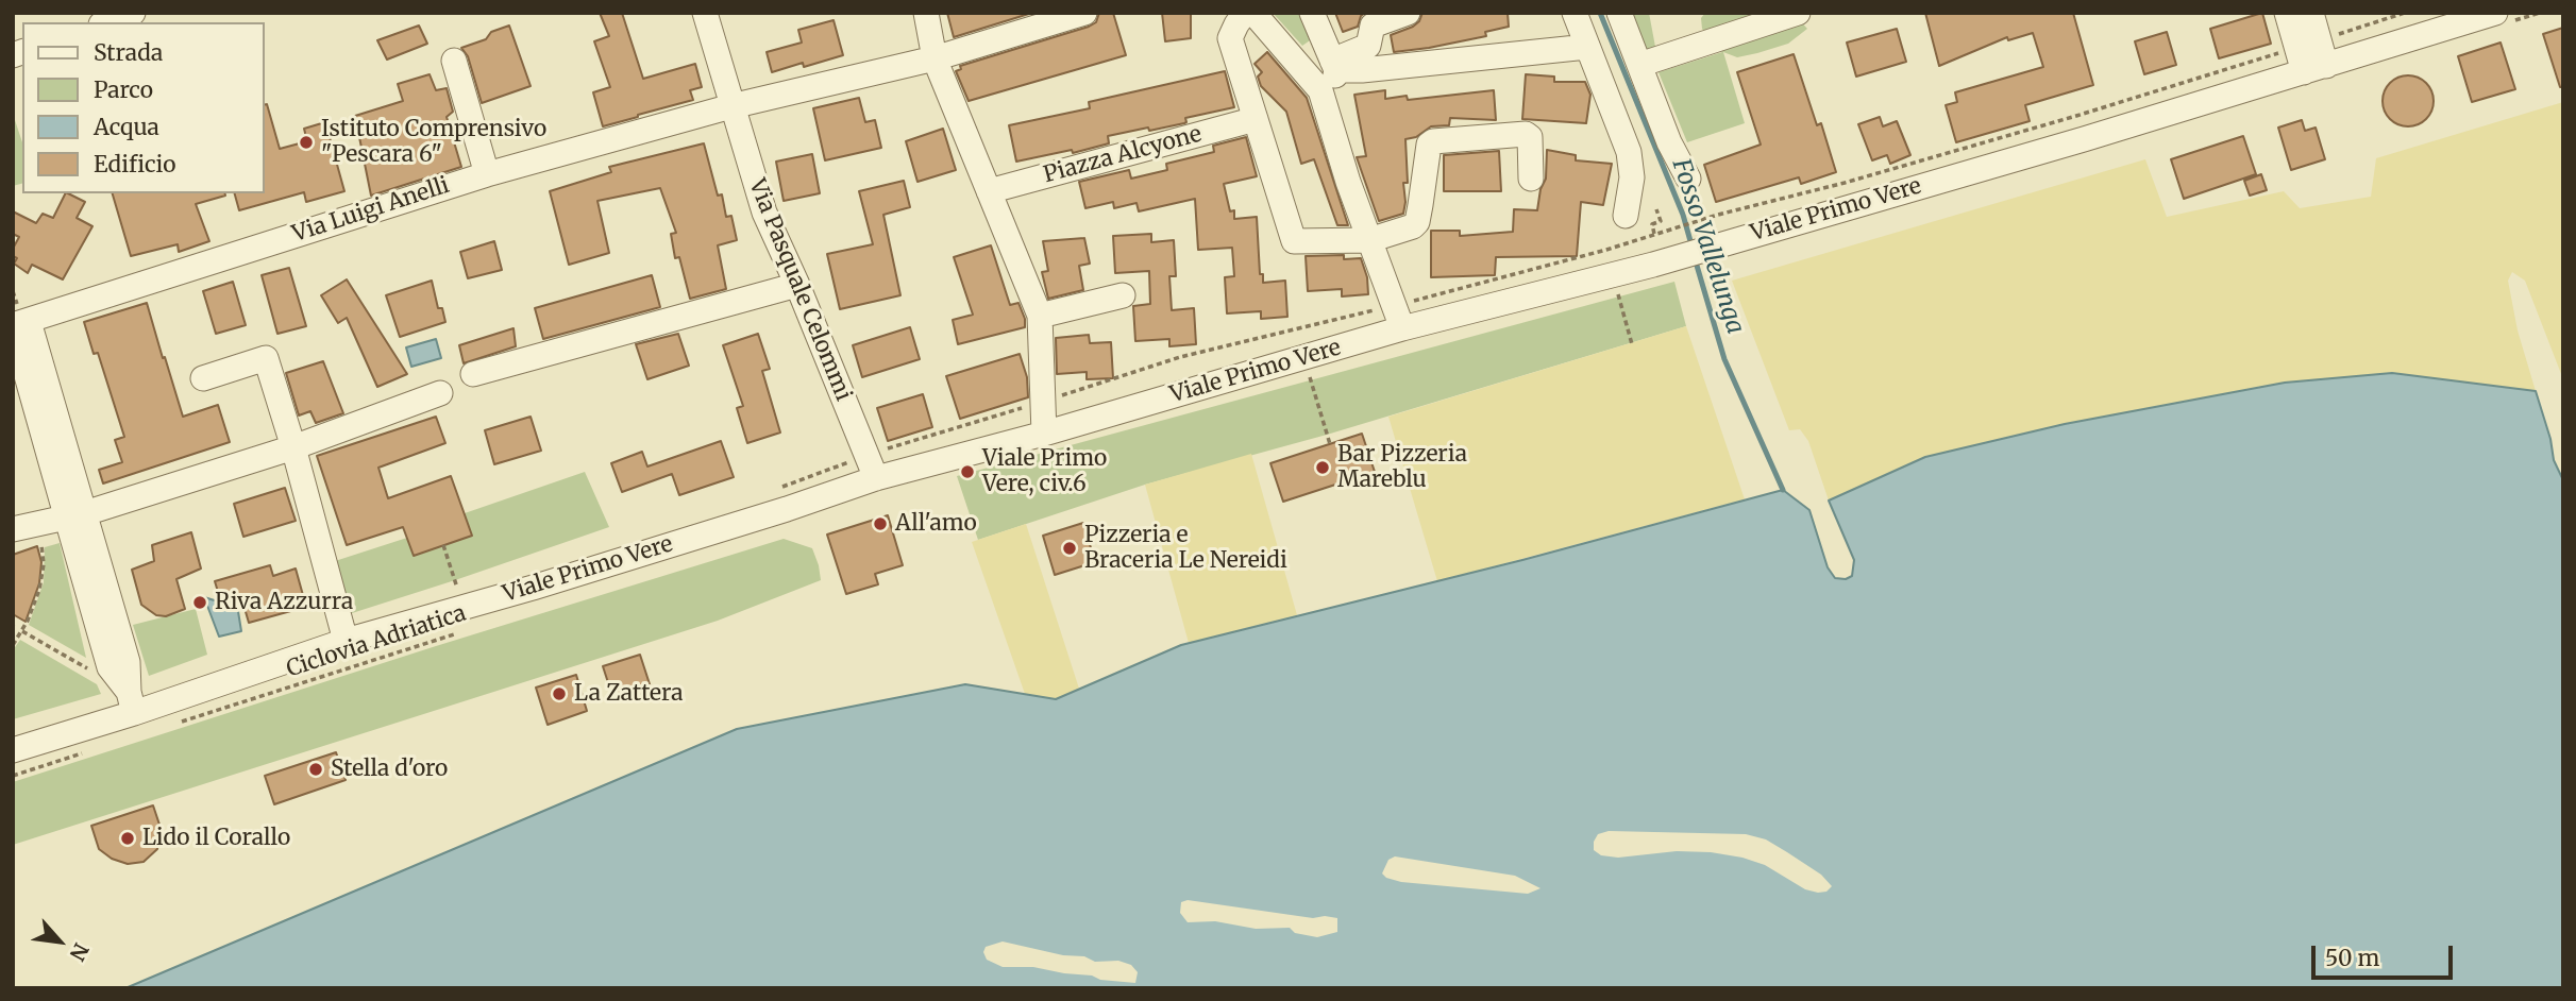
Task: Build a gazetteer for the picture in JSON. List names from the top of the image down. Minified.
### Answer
{"streets":{"street":["Piazza Alcyone","Via Luigi Anelli","Viale Primo Vere","Via Pasquale Celommi"],"path":["Ciclovia Adriatica"]},"crossings":[["Via Luigi Anelli","Via Pasquale Celommi"],["Viale Primo Vere","Via Pasquale Celommi"]],"water":["Fosso Vallelunga"],"places":["Istituto Comprensivo \"Pescara 6\"","Bar Pizzeria Mareblu","Viale Primo Vere, civ.6","All'amo","Pizzeria e Braceria Le Nereidi","Riva Azzurra","La Zattera","Stella d'oro","Lido il Corallo"],"legend":["Strada","Parco","Acqua","Edificio"],"scale_bar":"50 m","north":"bottom right"}
